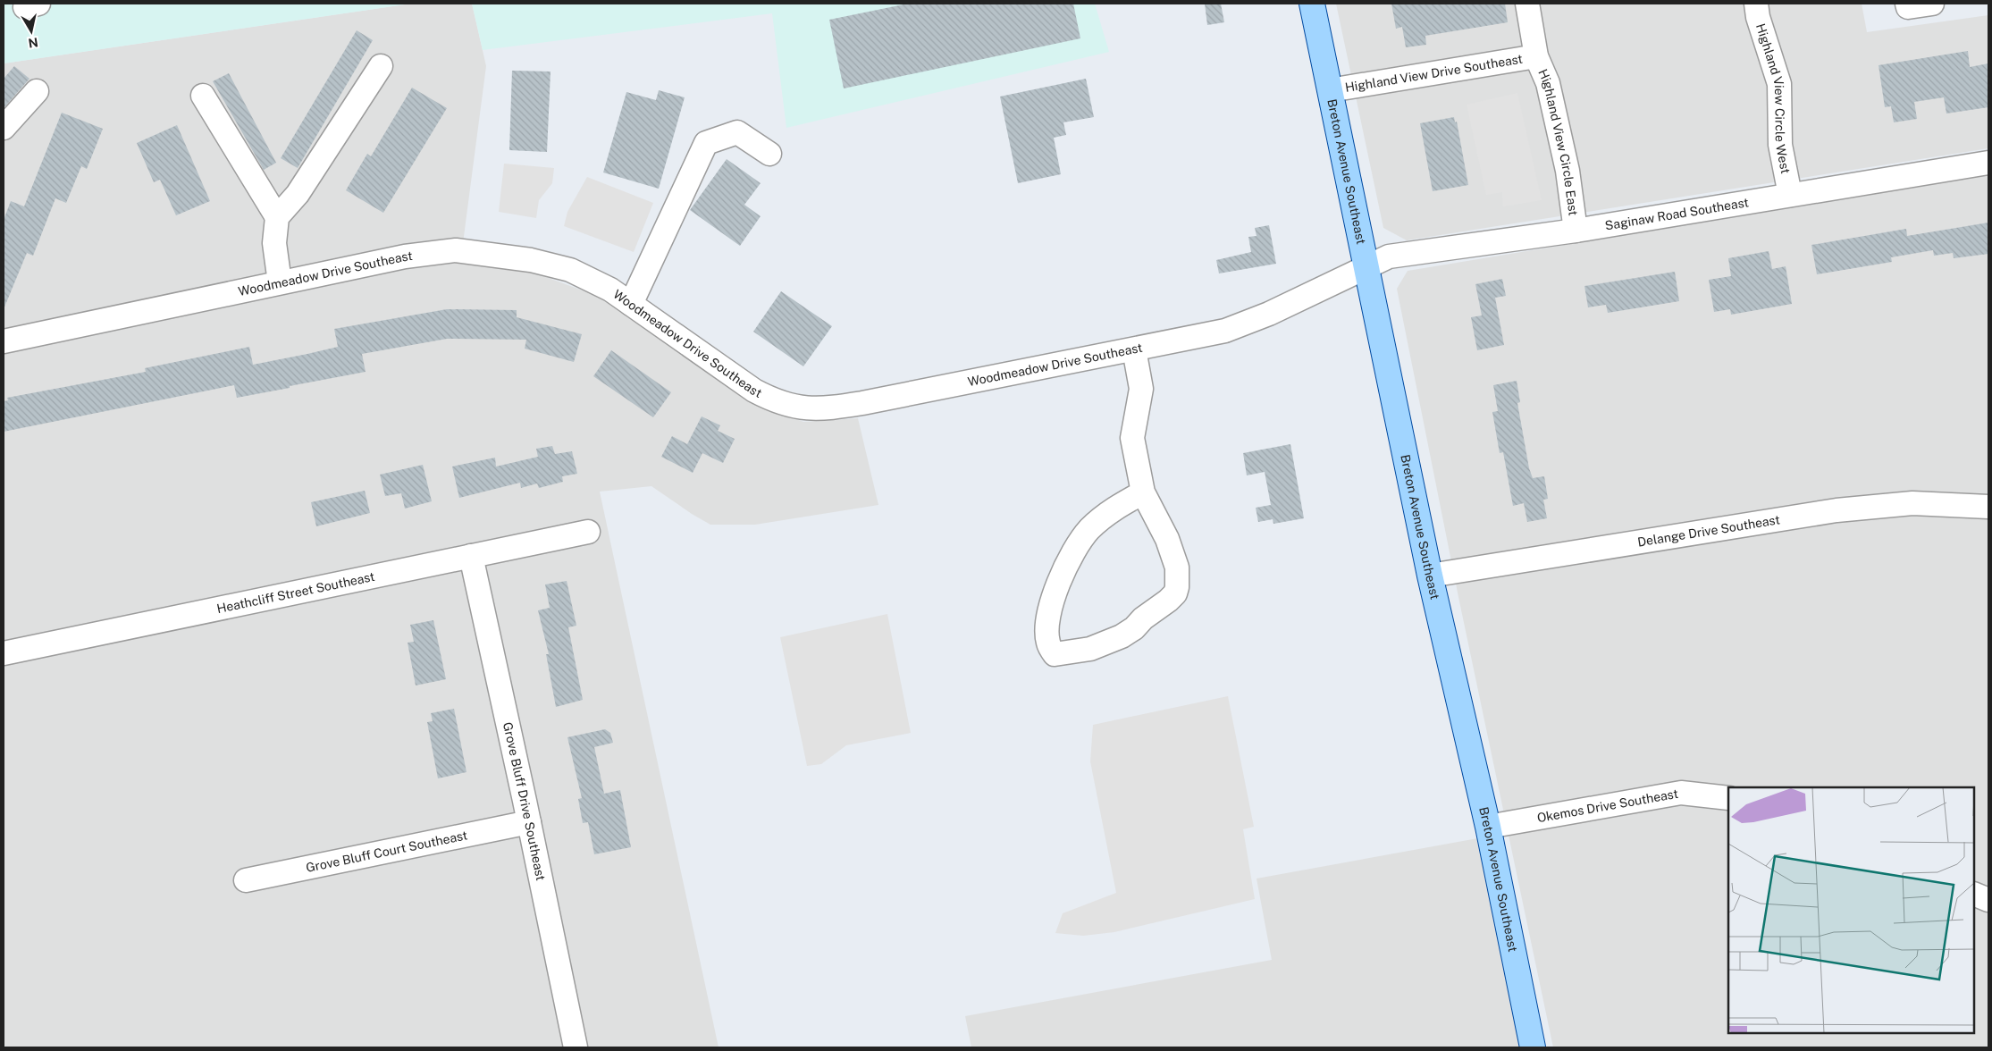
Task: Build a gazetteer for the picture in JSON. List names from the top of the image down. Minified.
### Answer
{"streets":{"main road":["Breton Avenue Southeast"],"street":["Highland View Drive Southeast","Highland View Circle West","Highland View Circle East","Saginaw Road Southeast","Woodmeadow Drive Southeast","Delange Drive Southeast","Heathcliff Street Southeast","Grove Bluff Drive Southeast","Okemos Drive Southeast","Grove Bluff Court Southeast"]},"crossings":[["Highland View Drive Southeast","Highland View Circle East"],["Highland View Drive Southeast","Breton Avenue Southeast"],["Highland View Circle West","Saginaw Road Southeast"],["Highland View Circle East","Saginaw Road Southeast"],["Breton Avenue Southeast","Saginaw Road Southeast"],["Breton Avenue Southeast","Woodmeadow Drive Southeast"],["Breton Avenue Southeast","Delange Drive Southeast"],["Breton Avenue Southeast","Okemos Drive Southeast"],["Saginaw Road Southeast","Woodmeadow Drive Southeast"],["Heathcliff Street Southeast","Grove Bluff Drive Southeast"],["Grove Bluff Drive Southeast","Grove Bluff Court Southeast"]],"north":"bottom"}
